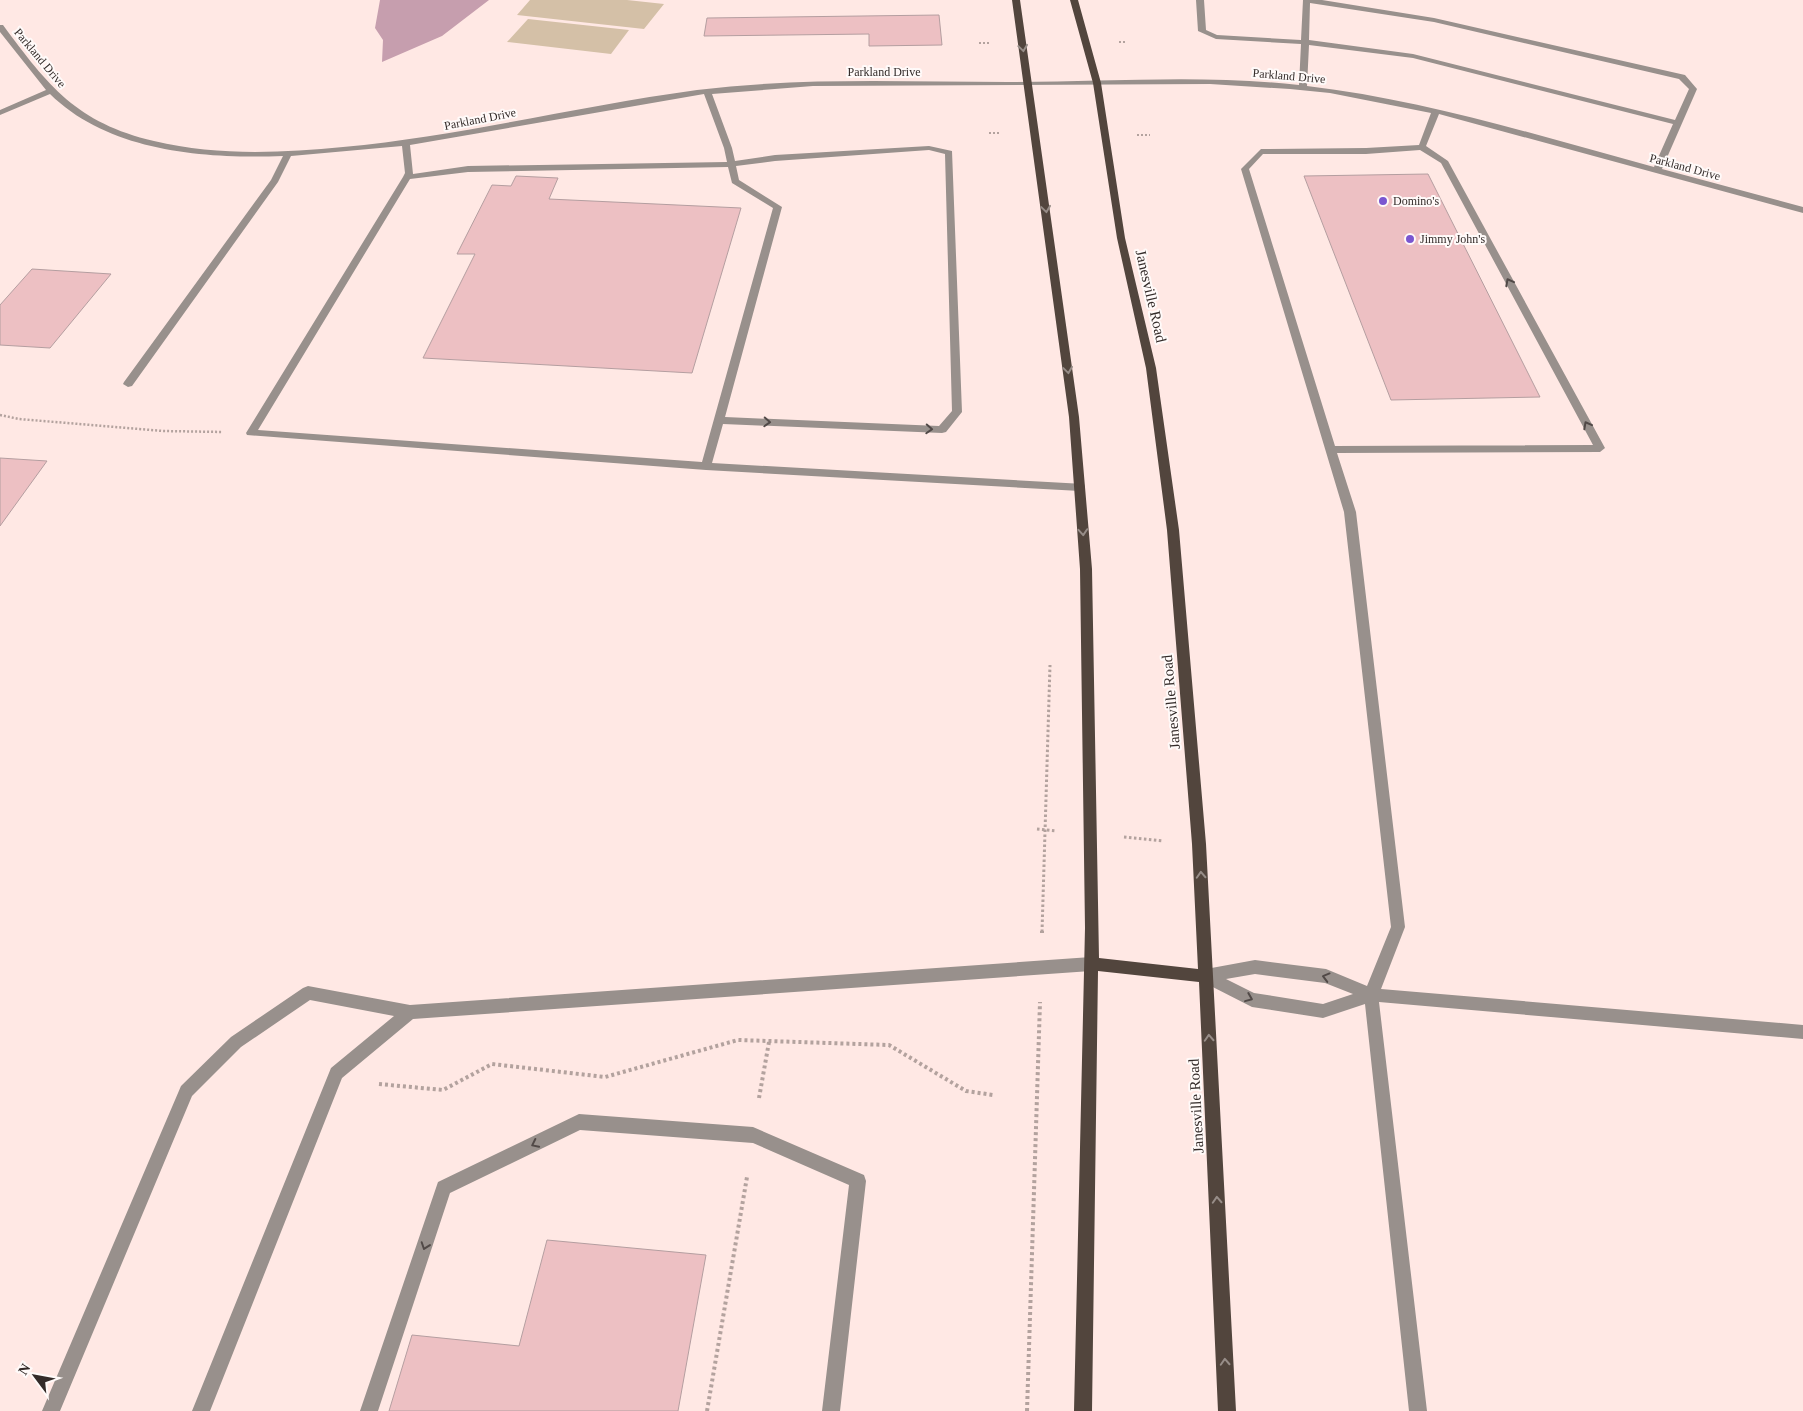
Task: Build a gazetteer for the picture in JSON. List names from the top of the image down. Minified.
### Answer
{"streets":{"main road":["Janesville Road"],"street":["Parkland Drive"]},"crossings":[["Parkland Drive","Janesville Road"]],"places":["Domino's","Jimmy John's"],"north":"top left"}
